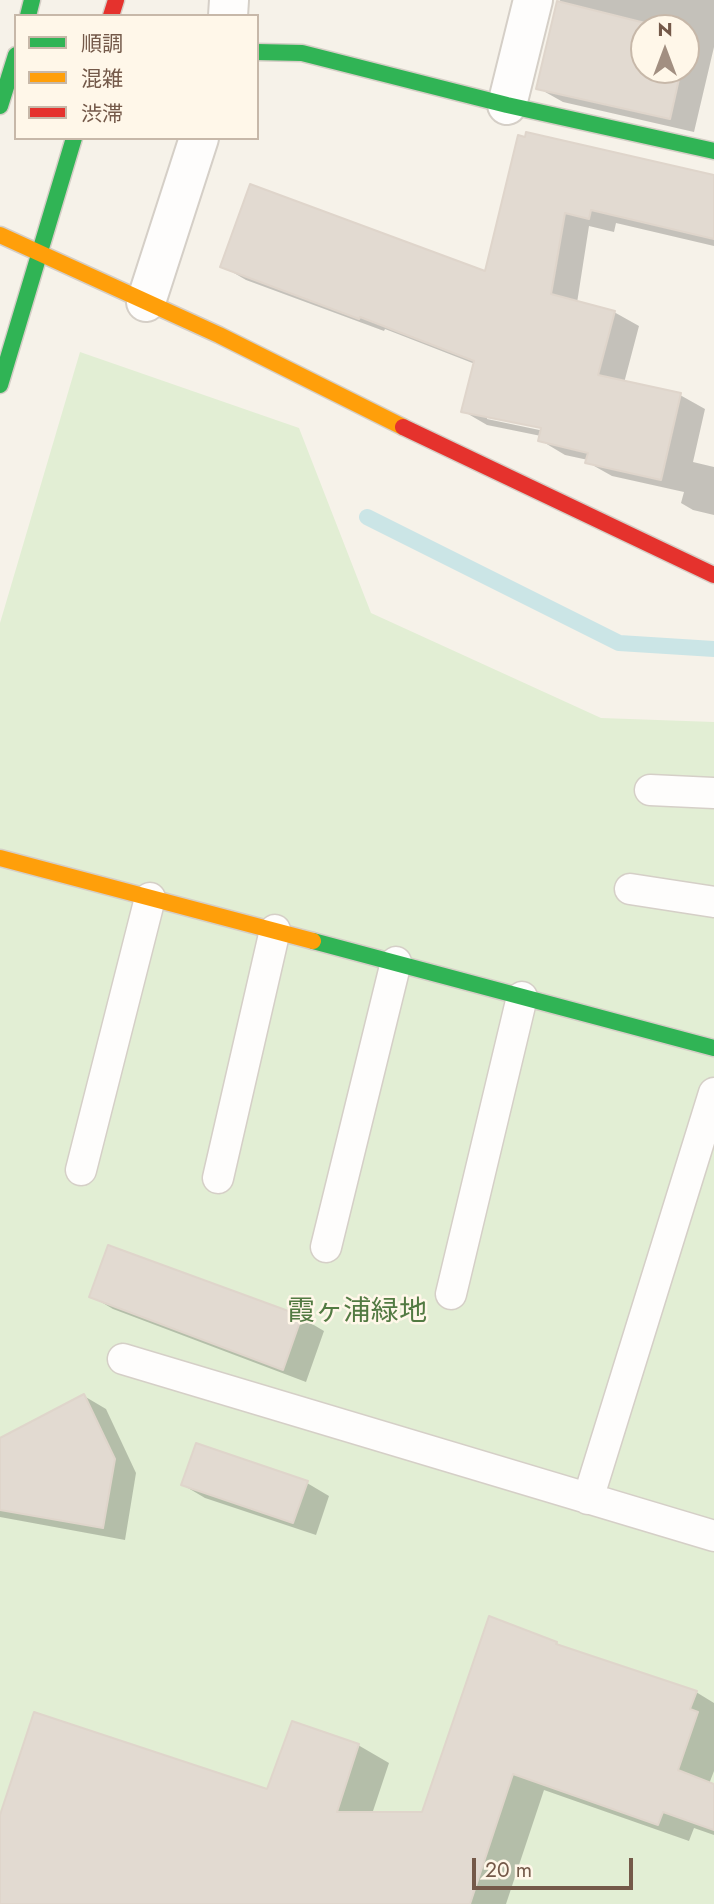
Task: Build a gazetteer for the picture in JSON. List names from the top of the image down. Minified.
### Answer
{"parks":["霞ヶ浦緑地"],"legend":["順調","混雑","渋滞"],"scale_bar":"20 m","north":"top"}
